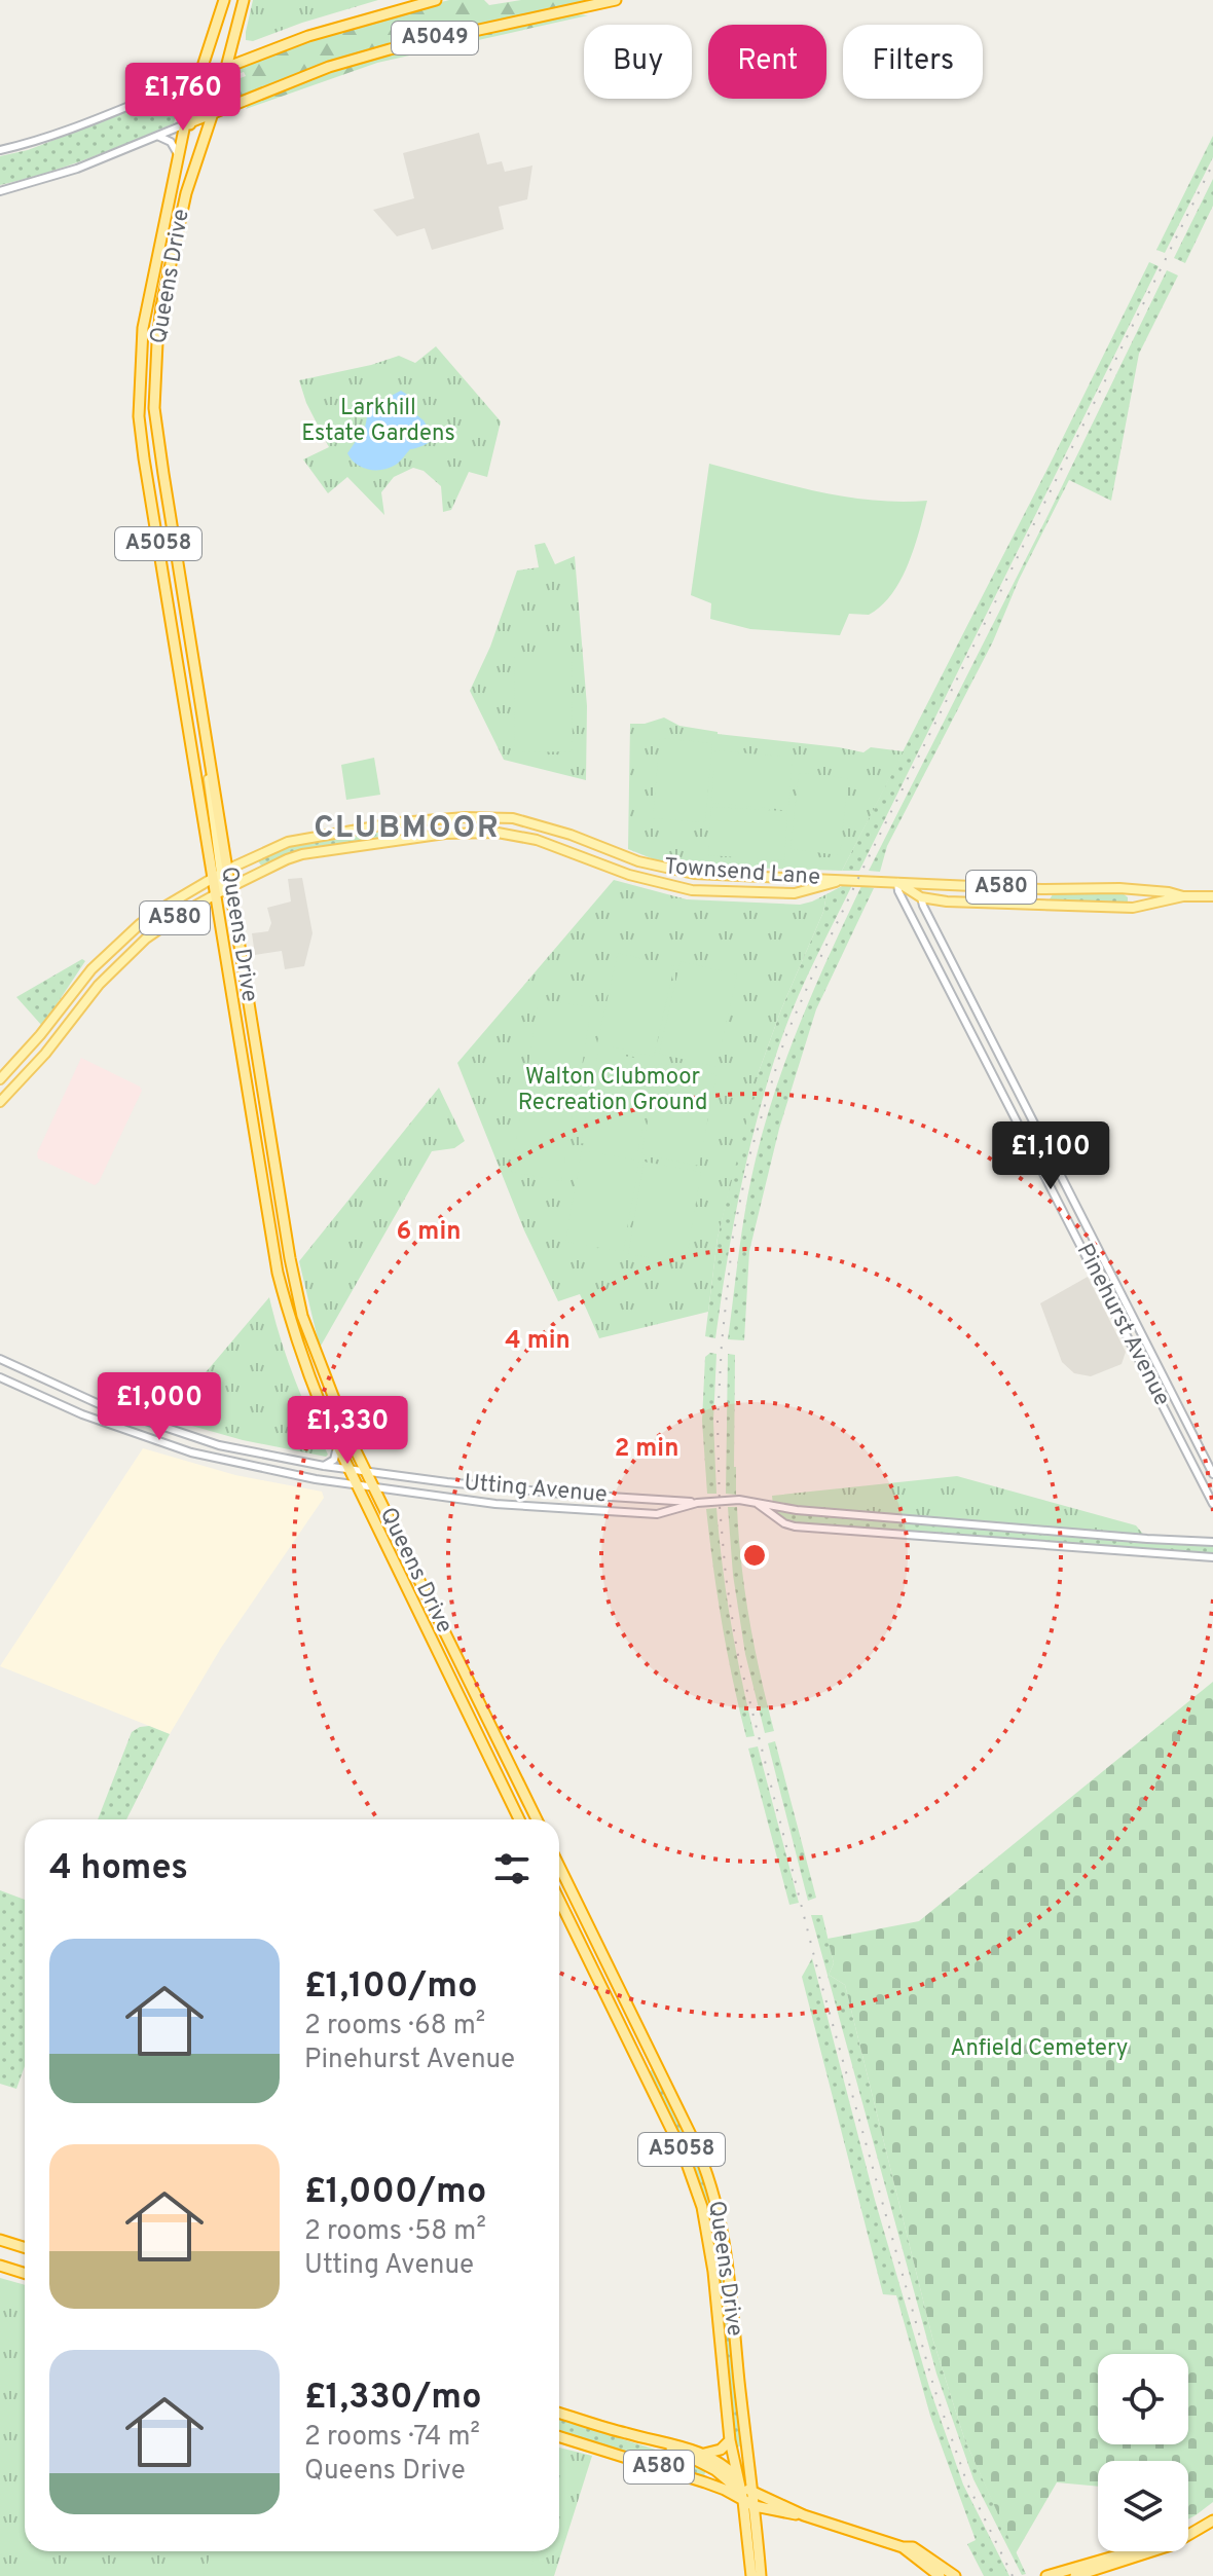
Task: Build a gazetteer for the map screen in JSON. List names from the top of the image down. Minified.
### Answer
{"streets":{"highway":["A5049","Queens Drive","A5058","A580"],"main road":["Townsend Lane"],"street":["Pinehurst Avenue","Utting Avenue"]},"crossings":[["A5049","Queens Drive"],["Queens Drive","Townsend Lane"],["Queens Drive","A580"],["Queens Drive","Utting Avenue"],["Townsend Lane","A580"],["A580","Pinehurst Avenue"]],"districts":["CLUBMOOR"],"parks":["Larkhill Estate Gardens","Walton Clubmoor Recreation Ground","Anfield Cemetery"],"page":{"chip":["Buy","Rent","Filters"],"price":["£1,760","£1,100","£1,000","£1,330"],"heading":"4 homes","list":[{"name":"£1,100/mo","note":"2 rooms · 68 m² · Pinehurst Avenue"},{"name":"£1,000/mo","note":"2 rooms · 58 m² · Utting Avenue"},{"name":"£1,330/mo","note":"2 rooms · 74 m² · Queens Drive"}]},"rings":["6 min","4 min","2 min"]}
